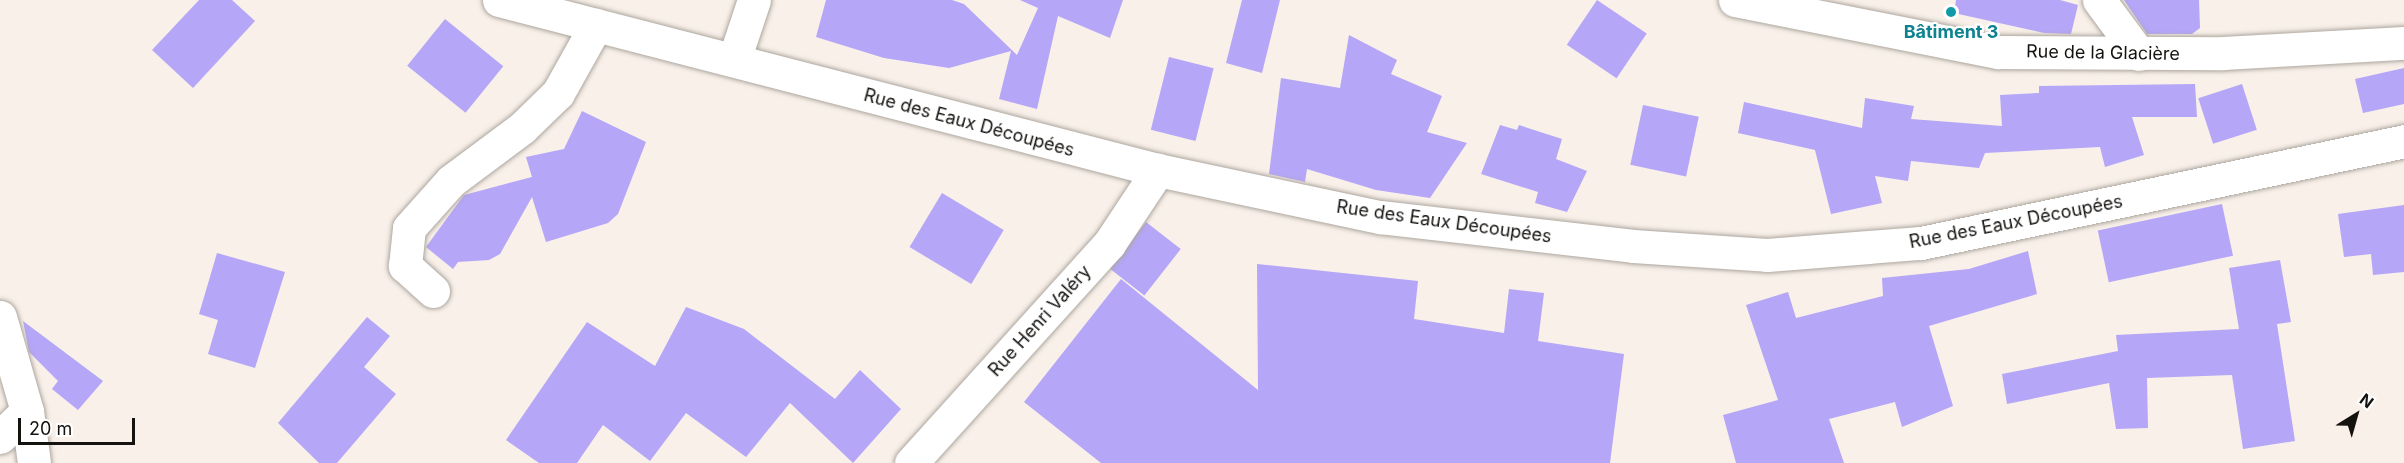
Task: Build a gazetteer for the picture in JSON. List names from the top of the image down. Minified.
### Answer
{"streets":{"street":["Rue de la Glacière","Rue des Eaux Découpées","Rue Henri Valéry"]},"crossings":[["Rue des Eaux Découpées","Rue Henri Valéry"]],"places":["Bâtiment 3"],"scale_bar":"20 m","north":"top right"}
